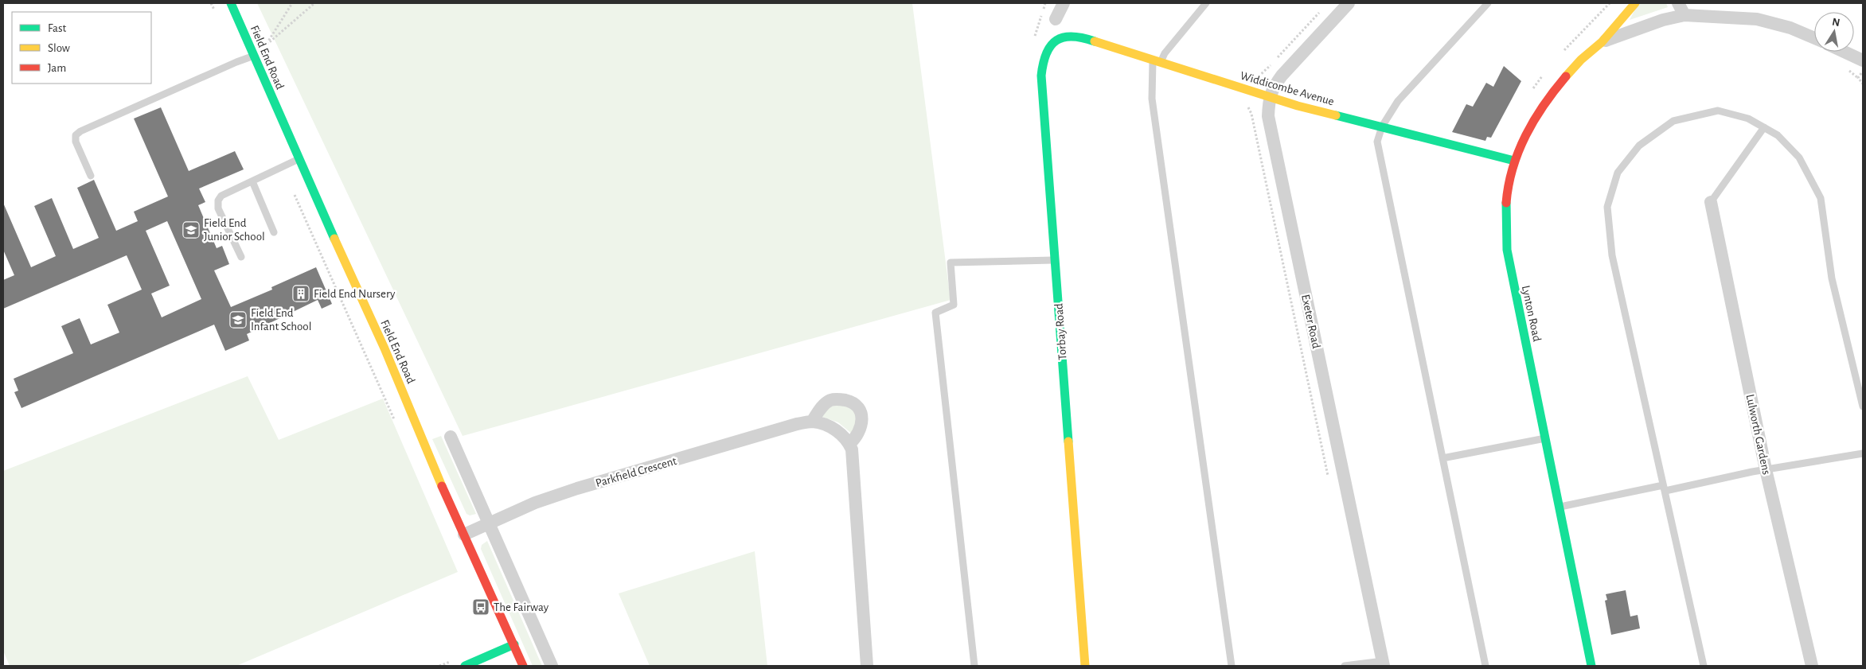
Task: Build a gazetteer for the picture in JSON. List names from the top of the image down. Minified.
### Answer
{"streets":{"street":["Field End Road","Widdicombe Avenue","Lynton Road","Exeter Road","Torbay Road","Lulworth Gardens","Parkfield Crescent"]},"crossings":[["Field End Road","Parkfield Crescent"],["Widdicombe Avenue","Lynton Road"],["Widdicombe Avenue","Exeter Road"],["Widdicombe Avenue","Torbay Road"]],"places":{"school or university":["Field End Junior School","Field End Infant School"],"building":["Field End Nursery"],"bus stop":["The Fairway"]},"legend":["Fast","Slow","Jam"],"north":"top"}
